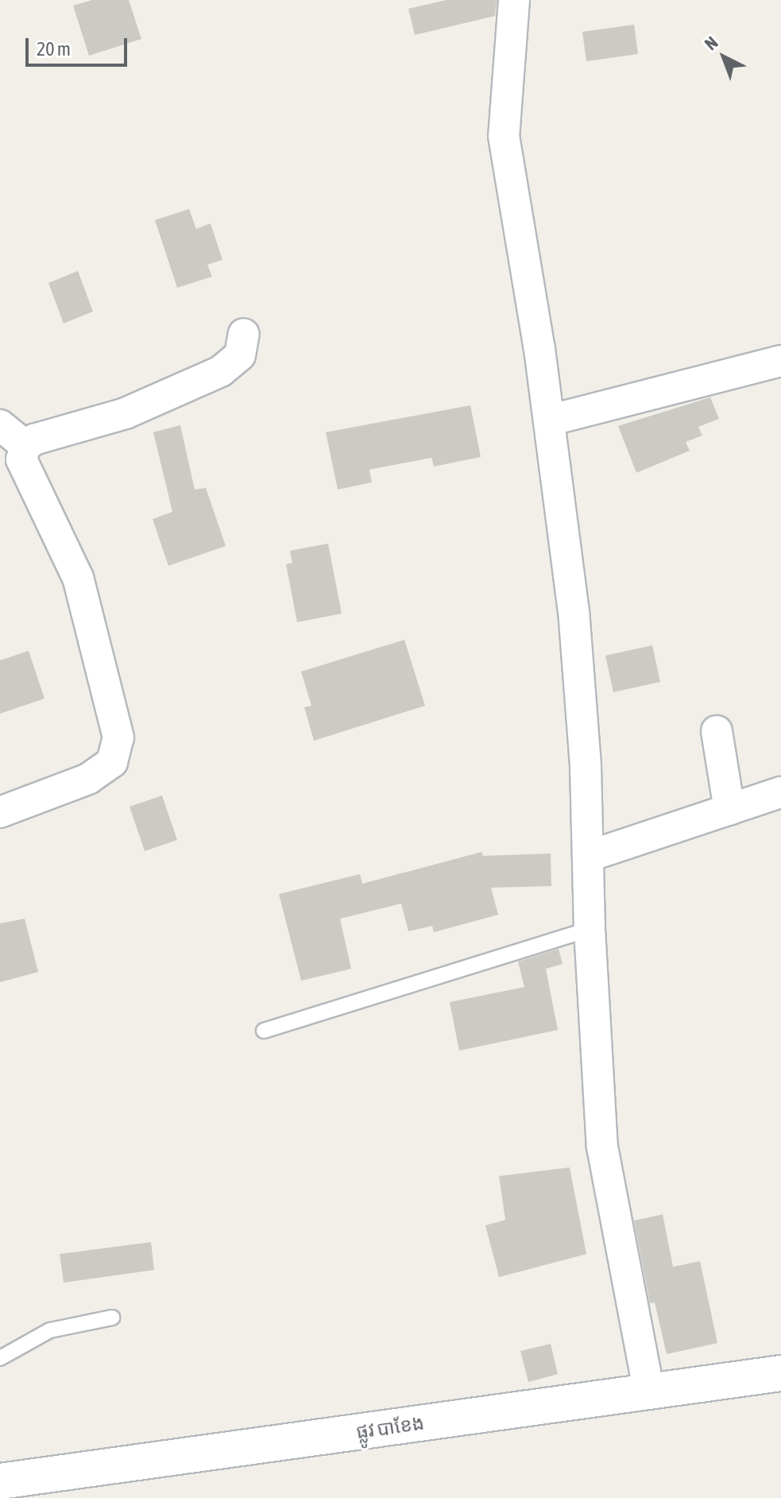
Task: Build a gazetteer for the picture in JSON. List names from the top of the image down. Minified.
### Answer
{"streets":{"street":["ផ្លូវ បាខែង"]},"scale_bar":"20 m","north":"top left"}
